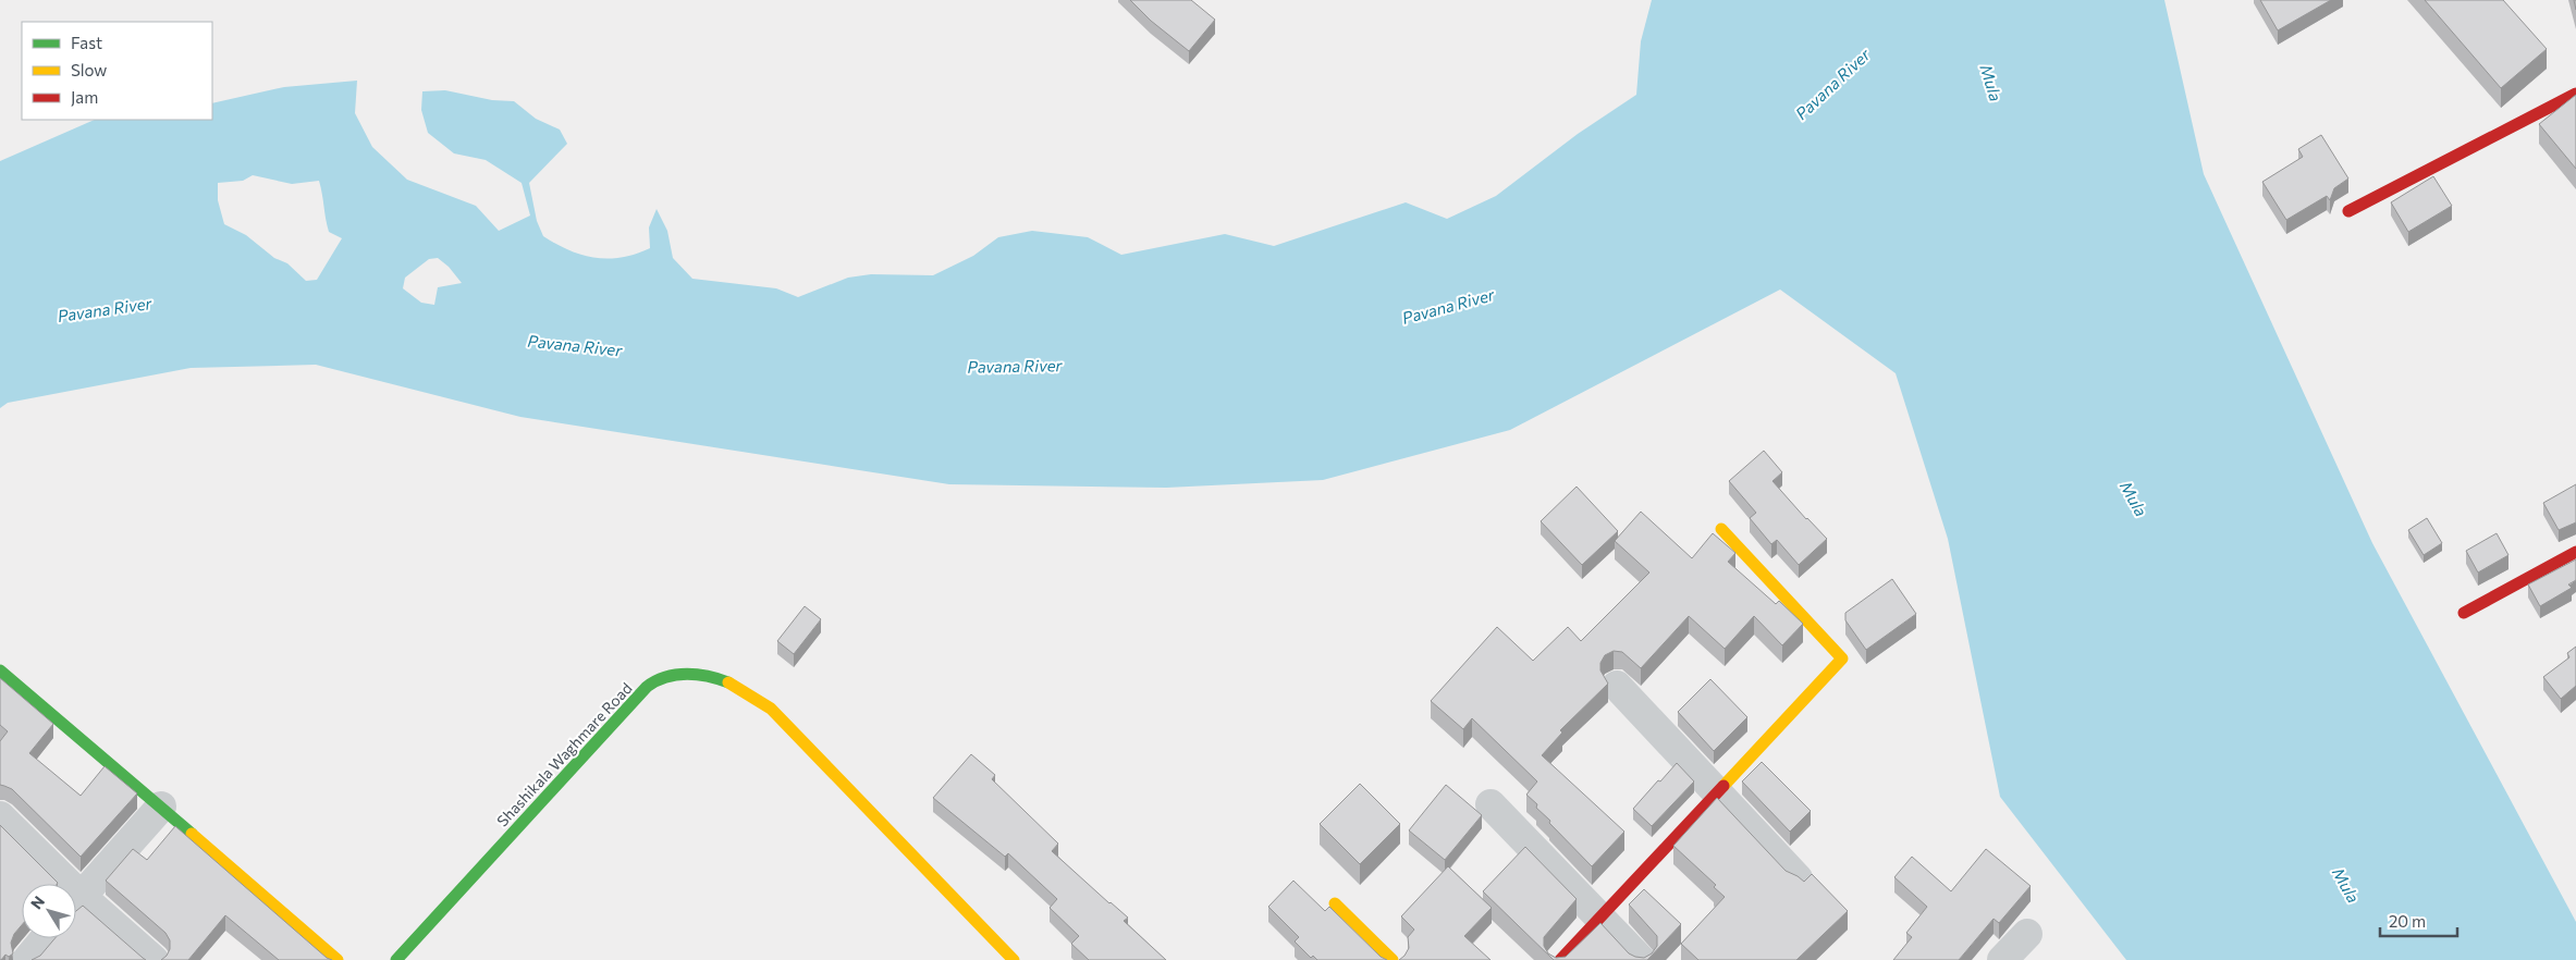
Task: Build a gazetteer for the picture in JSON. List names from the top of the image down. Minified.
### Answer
{"streets":{"street":["Shashikala Waghmare Road"]},"water":["Mula","Pavana River"],"legend":["Fast","Slow","Jam"],"scale_bar":"20 m","north":"top left"}
